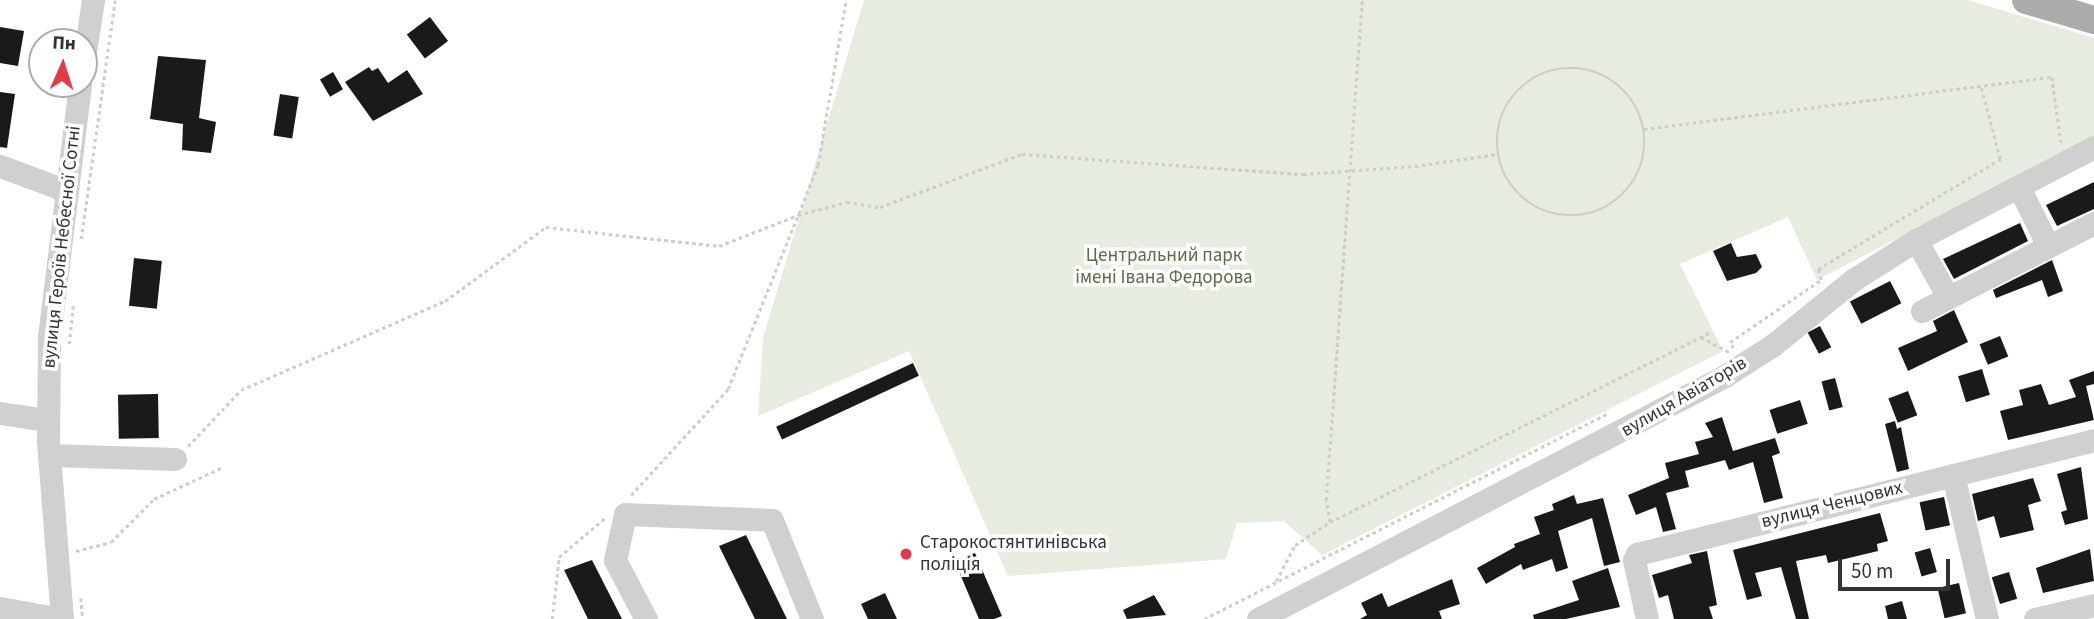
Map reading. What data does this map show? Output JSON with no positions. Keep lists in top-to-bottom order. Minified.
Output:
{"streets":{"street":["вулиця Героїв Небесної Сотні","вулиця Авіаторів","вулиця Ченцових"]},"parks":["Центральний парк імені Івана Федорова"],"places":["Старокостянтинівська поліція"],"scale_bar":"50 m","north":"top"}
